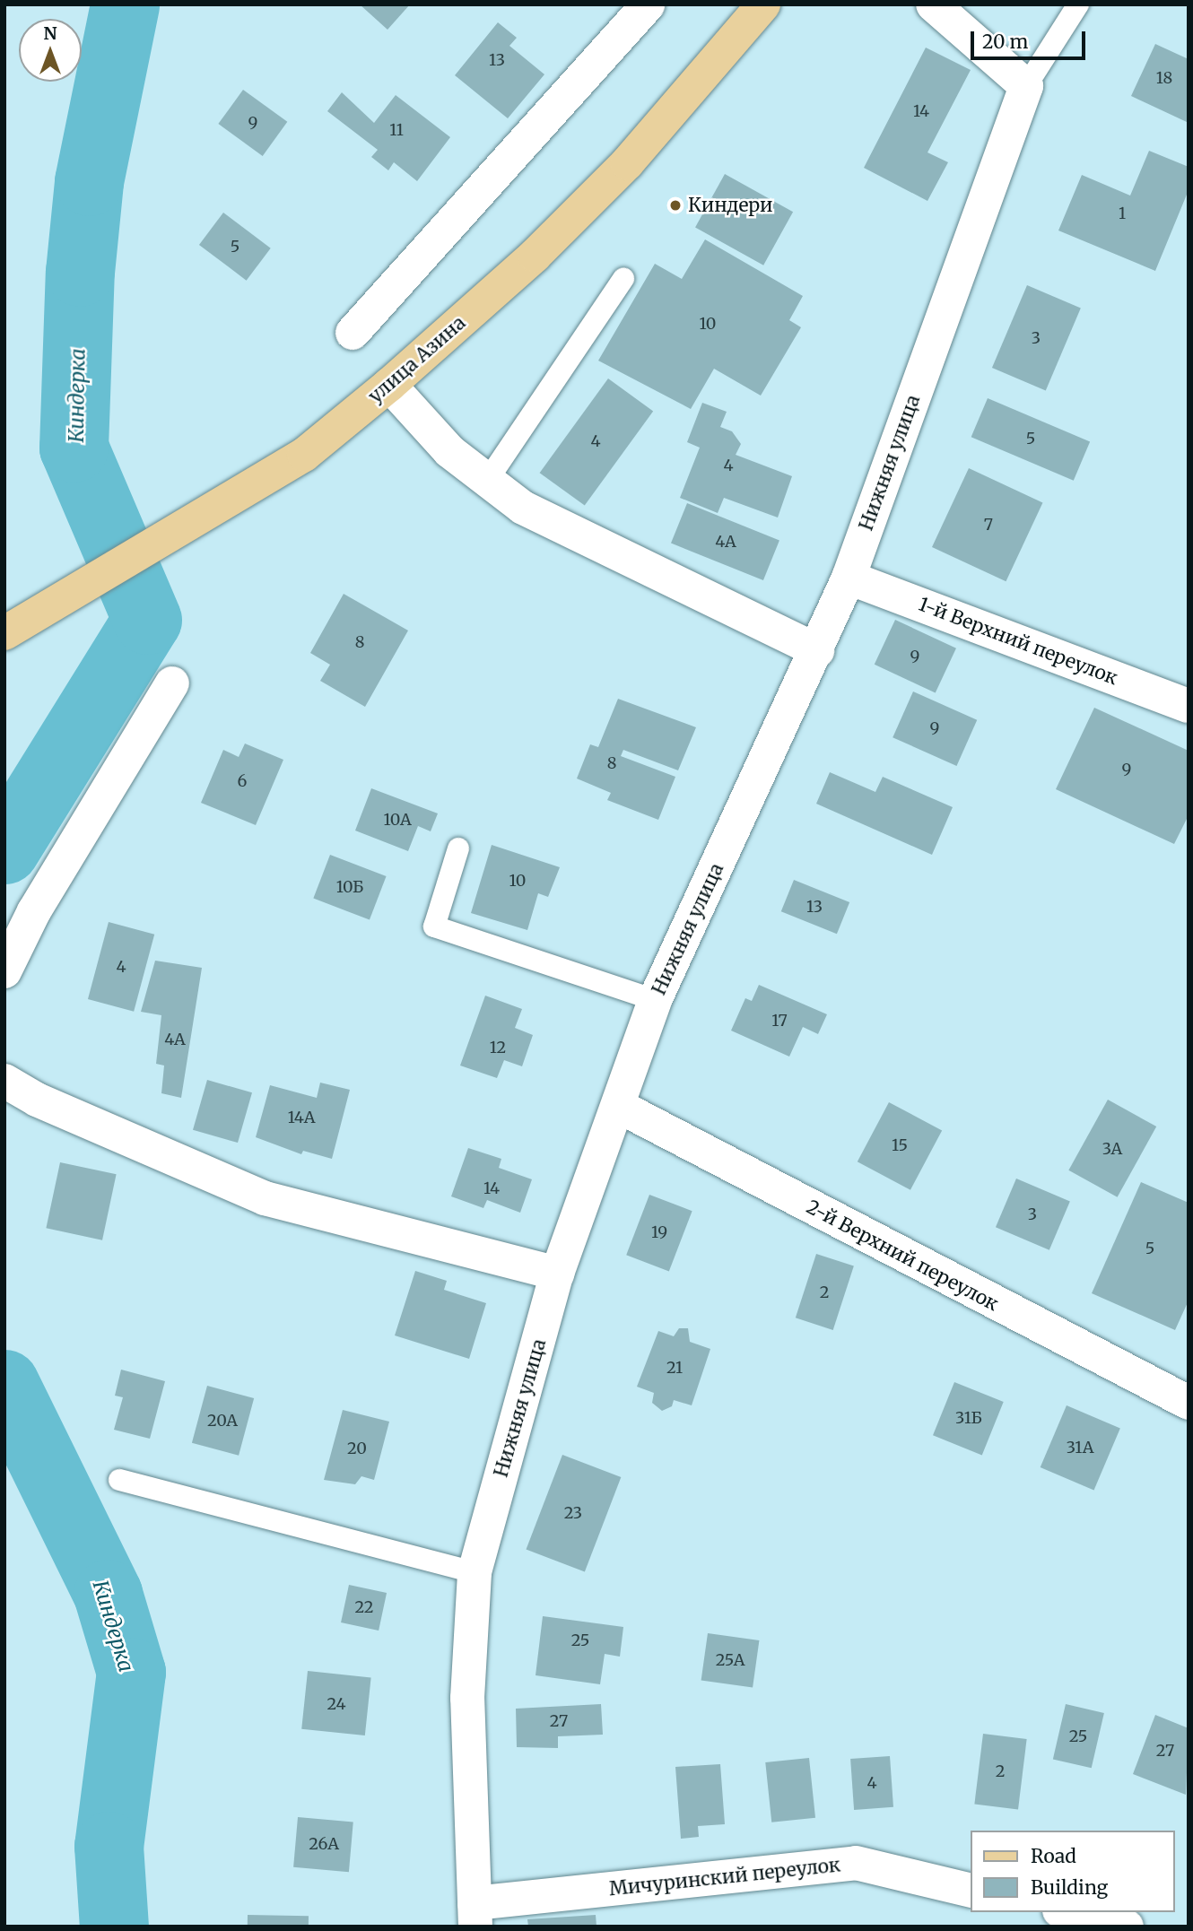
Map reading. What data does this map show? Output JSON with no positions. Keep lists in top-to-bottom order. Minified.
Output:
{"streets":{"main road":["улица Азина"],"street":["Нижняя улица","1-й Верхний переулок","2-й Верхний переулок","Мичуринский переулок"]},"crossings":[["Нижняя улица","1-й Верхний переулок"],["Нижняя улица","2-й Верхний переулок"],["Нижняя улица","Мичуринский переулок"]],"water":["Киндерка"],"places":["Киндери"],"house_numbers":["13","18","14","9","11","1","5","10","3","5","4","4","7","4А","8","9","9","8","9","6","10А","10","10Б","13","4","17","4А","12","14А","15","3А","14","3","19","5","2","21","31Б","20А","31А","20","23","22","25","25А","24","27","25","27","2","4","26А"],"legend":["Road","Building"],"scale_bar":"20 m","north":"top"}
